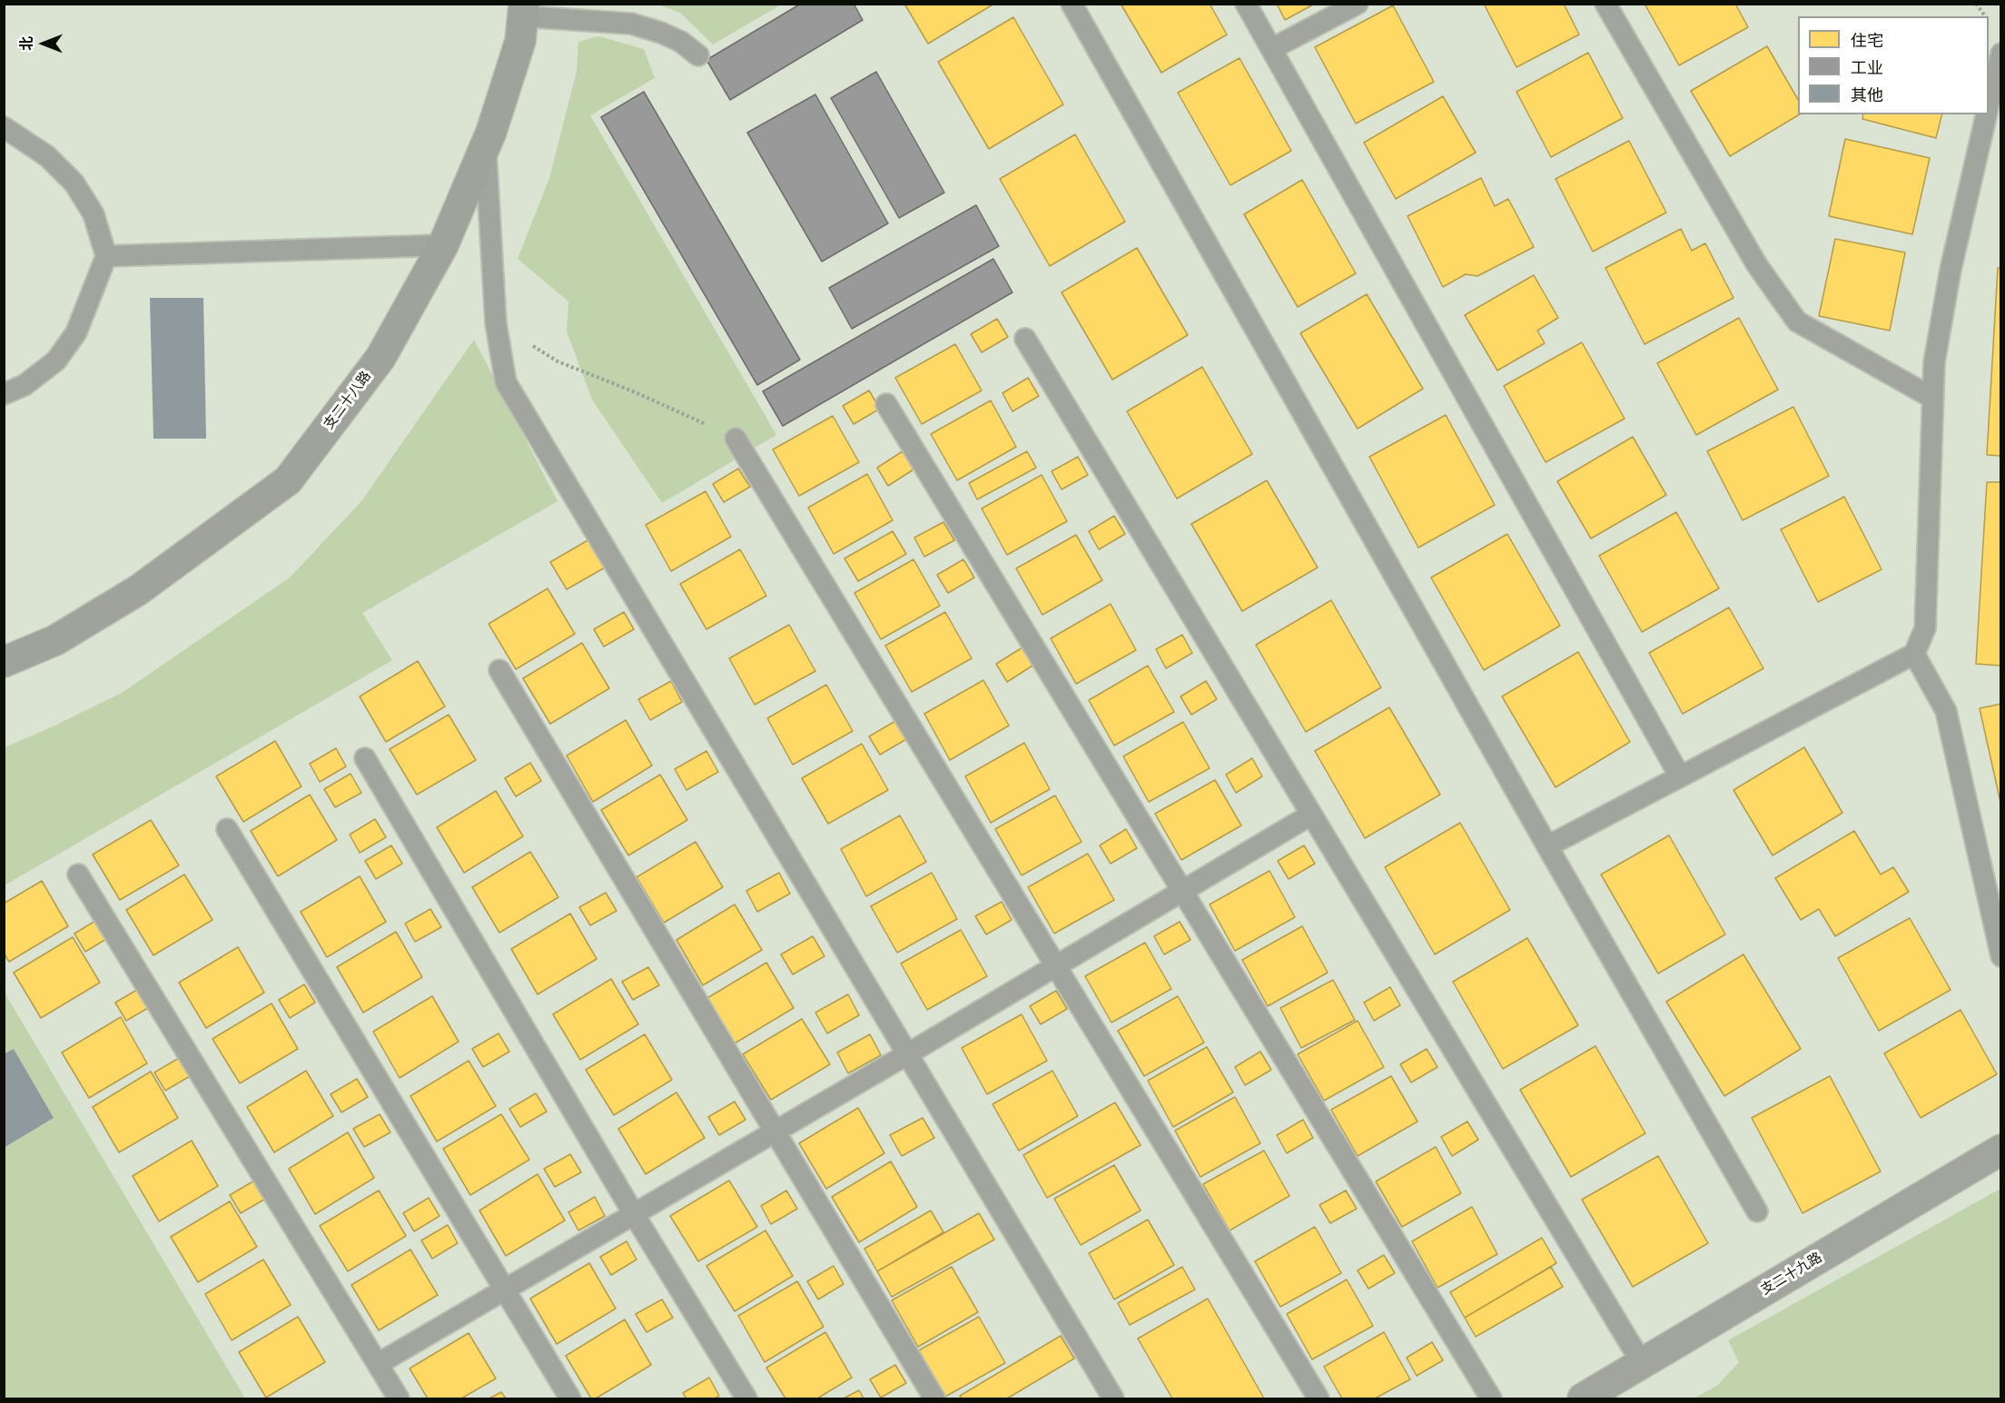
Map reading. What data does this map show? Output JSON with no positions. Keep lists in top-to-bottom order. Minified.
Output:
{"streets":{"street":["支二十八路","支二十九路"]},"legend":["住宅","工业","其他"],"north":"left"}
